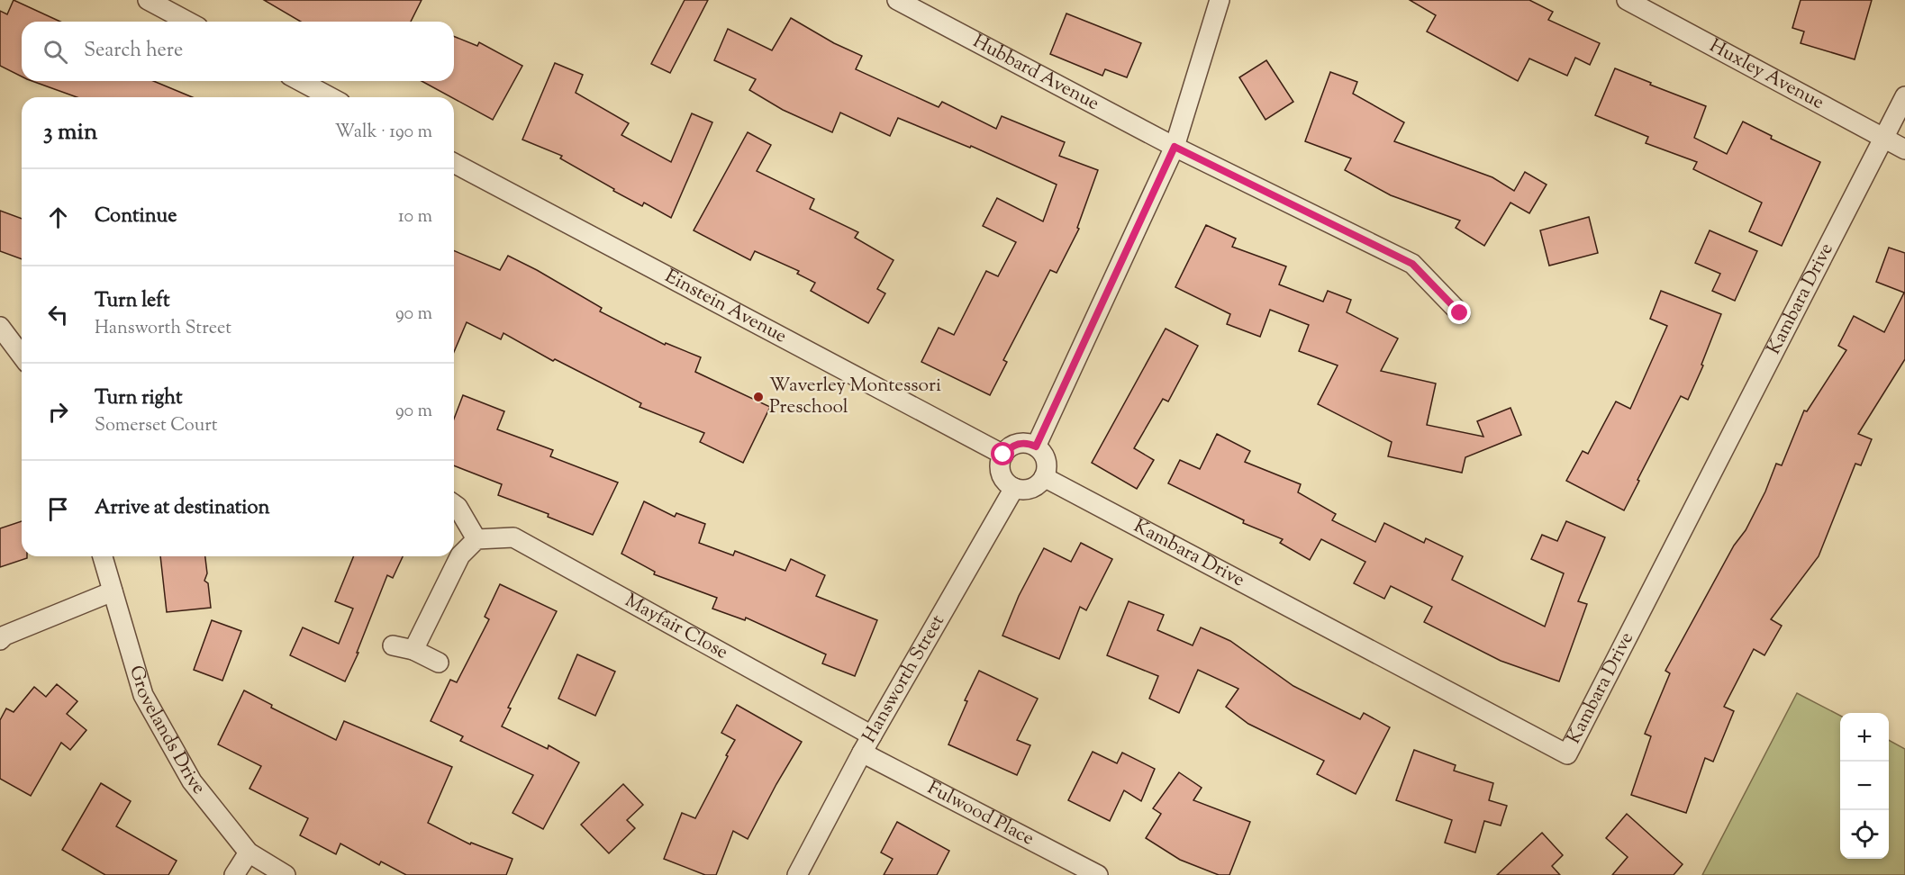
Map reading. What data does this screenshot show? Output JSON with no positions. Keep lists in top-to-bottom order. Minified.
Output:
{"streets":{"street":["Hubbard Avenue","Huxley Avenue","Kambara Drive","Einstein Avenue","Mayfair Close","Hansworth Street","Grovelands Drive","Fulwood Place"]},"crossings":[["Huxley Avenue","Kambara Drive"],["Kambara Drive","Einstein Avenue"],["Kambara Drive","Hansworth Street"],["Einstein Avenue","Hansworth Street"],["Mayfair Close","Hansworth Street"],["Hansworth Street","Fulwood Place"]],"places":["Waverley Montessori Preschool"],"page":{"search":"Search here","heading":["3 min","Walk · 190 m"],"list":[["Continue","10 m"],["Turn left","Hansworth Street","90 m"],["Turn right","Somerset Court","90 m"],"Arrive at destination"],"map_buttons":["+","−"]}}
